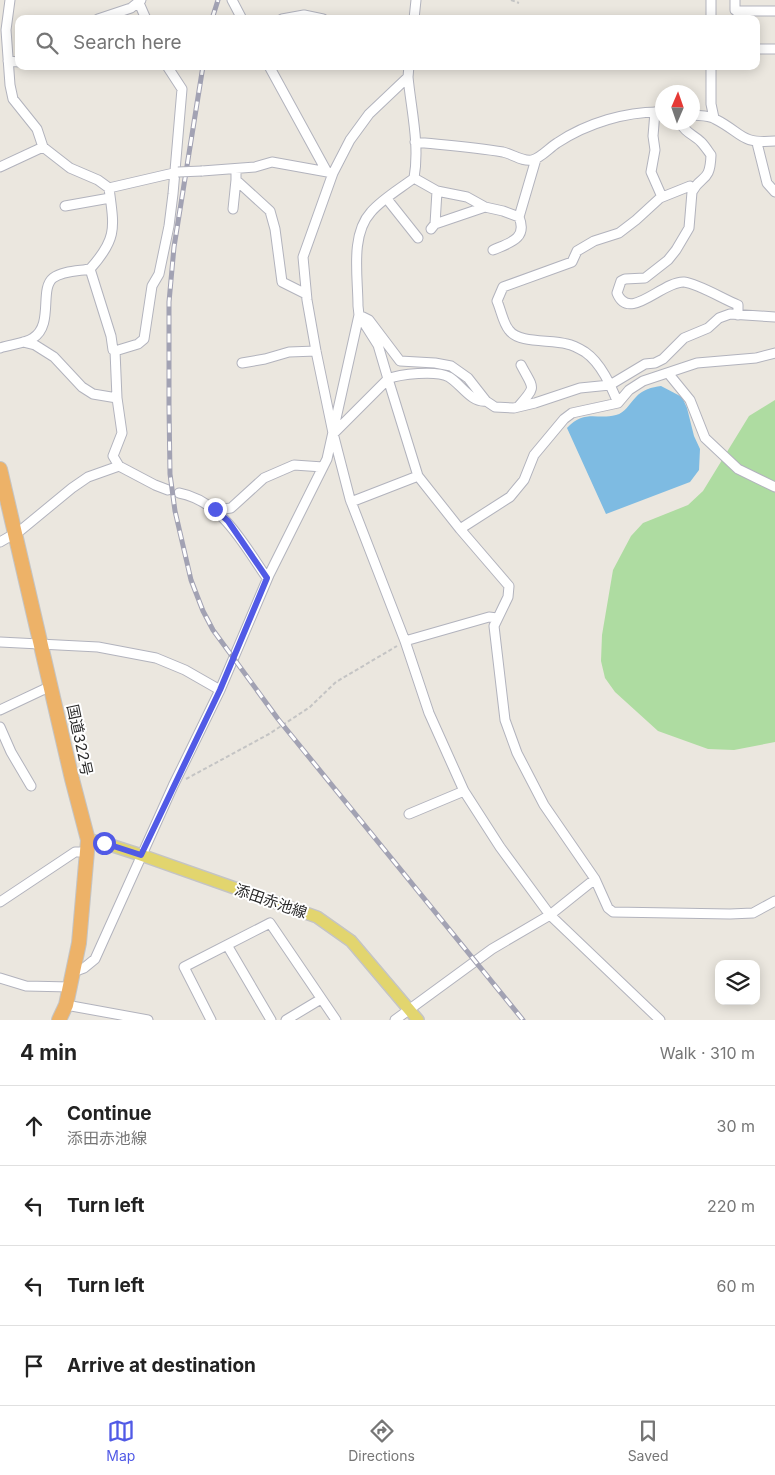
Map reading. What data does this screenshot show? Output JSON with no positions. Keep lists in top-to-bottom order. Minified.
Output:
{"streets":{"highway":["国道322号"],"main road":["添田赤池線"]},"crossings":[["国道322号","添田赤池線"]],"north":"top","page":{"search":"Search here","heading":["4 min","Walk · 310 m"],"list":[["Continue","添田赤池線","30 m"],["Turn left","220 m"],["Turn left","60 m"],"Arrive at destination"],"nav":["Map","Directions","Saved"]}}
